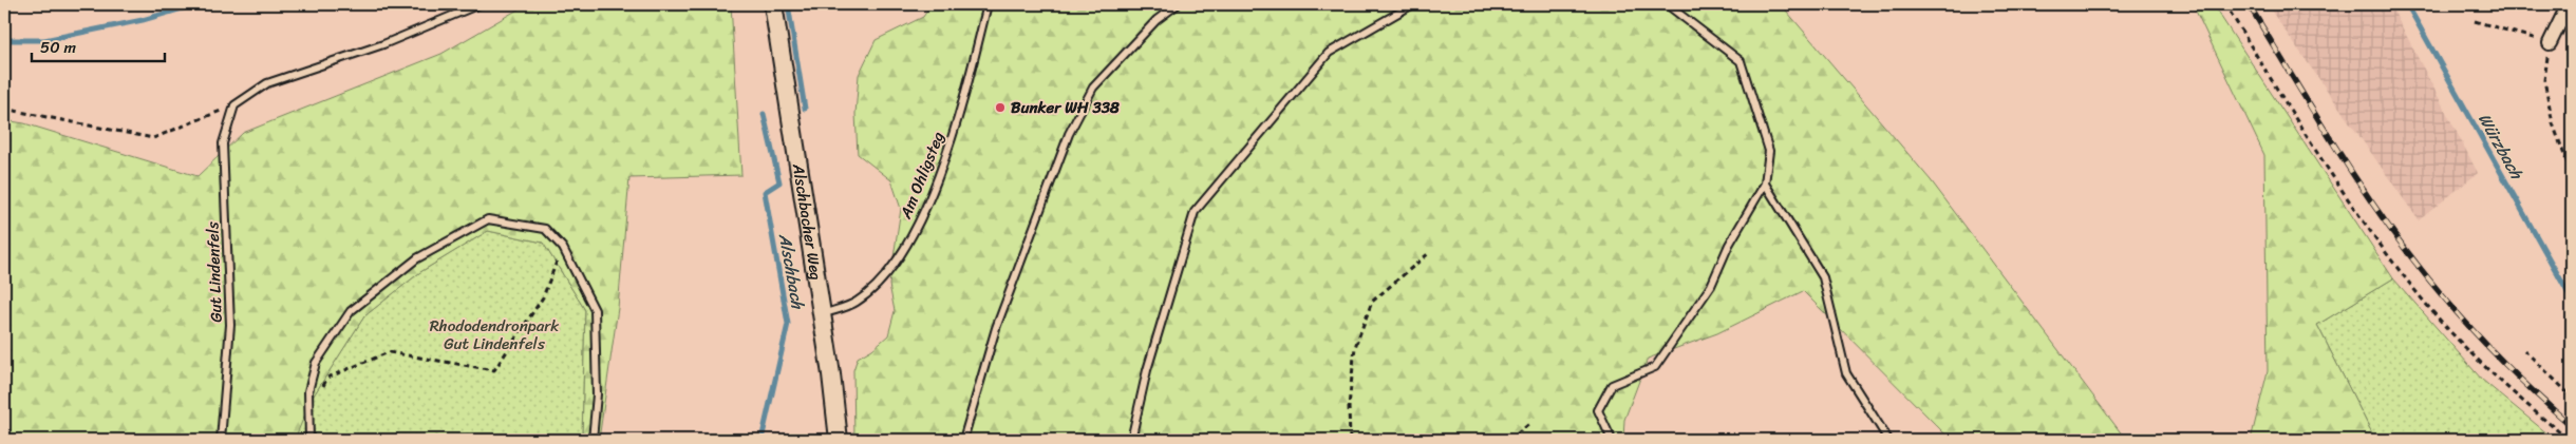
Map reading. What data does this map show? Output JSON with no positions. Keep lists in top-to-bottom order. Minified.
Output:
{"streets":{"street":["Alschbacher Weg"],"lane":["Am Ohligsteg","Gut Lindenfels"]},"crossings":[["Am Ohligsteg","Alschbacher Weg"]],"water":["Würzbach","Alschbach"],"parks":["Rhododendronpark Gut Lindenfels"],"places":["Bunker WH 338"],"scale_bar":"50 m"}
